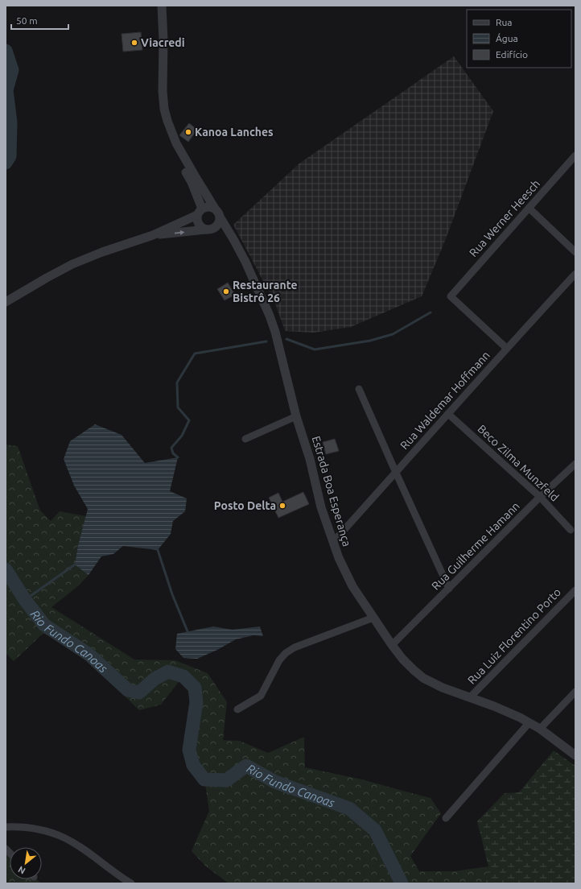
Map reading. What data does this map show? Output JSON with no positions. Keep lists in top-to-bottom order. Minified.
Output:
{"streets":{"street":["Rua Werner Heesch","Rua Waldemar Hoffmann","Beco Zilma Munzfeld","Estrada Boa Esperança","Rua Guilherme Hamann","Rua Luiz Florentino Porto"]},"crossings":[["Rua Werner Heesch","Rua Waldemar Hoffmann"],["Rua Waldemar Hoffmann","Beco Zilma Munzfeld"],["Rua Waldemar Hoffmann","Estrada Boa Esperança"],["Beco Zilma Munzfeld","Rua Guilherme Hamann"],["Estrada Boa Esperança","Rua Guilherme Hamann"],["Estrada Boa Esperança","Rua Luiz Florentino Porto"]],"water":["Rio Fundo Canoas"],"places":["Viacredi","Kanoa Lanches","Restaurante Bistrô 26","Posto Delta"],"legend":["Rua","Água","Edifício"],"scale_bar":"50 m","north":"bottom left"}
